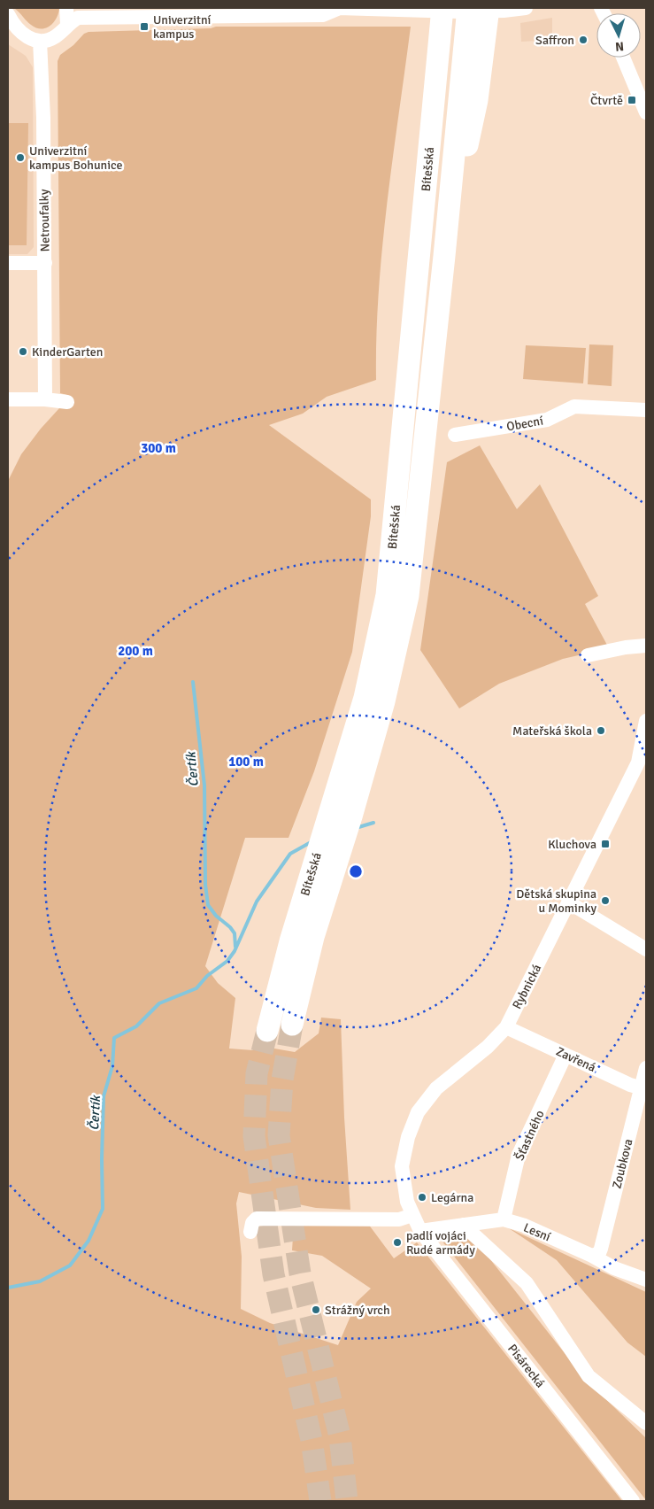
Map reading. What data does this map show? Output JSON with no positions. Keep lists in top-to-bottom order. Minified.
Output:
{"streets":{"highway":["Bítešská"],"street":["Netroufalky","Obecní","Rybnická","Zavřená","Šťastného","Zoubkova","Lesní","Pisárecká"]},"crossings":[["Rybnická","Zavřená"],["Rybnická","Lesní"],["Rybnická","Pisárecká"],["Zavřená","Šťastného"],["Zavřená","Zoubkova"],["Šťastného","Lesní"],["Zoubkova","Lesní"],["Lesní","Pisárecká"]],"water":["Čertík"],"places":{"transit":["Univerzitní kampus","Čtvrtě","Kluchova"],"other":["Saffron","Univerzitní kampus Bohunice","KinderGarten","Mateřská škola","Dětská skupina u Mominky","Legárna","padlí vojáci Rudé armády","Strážný vrch"]},"north":"bottom","rings":["300 m","200 m","100 m"]}
